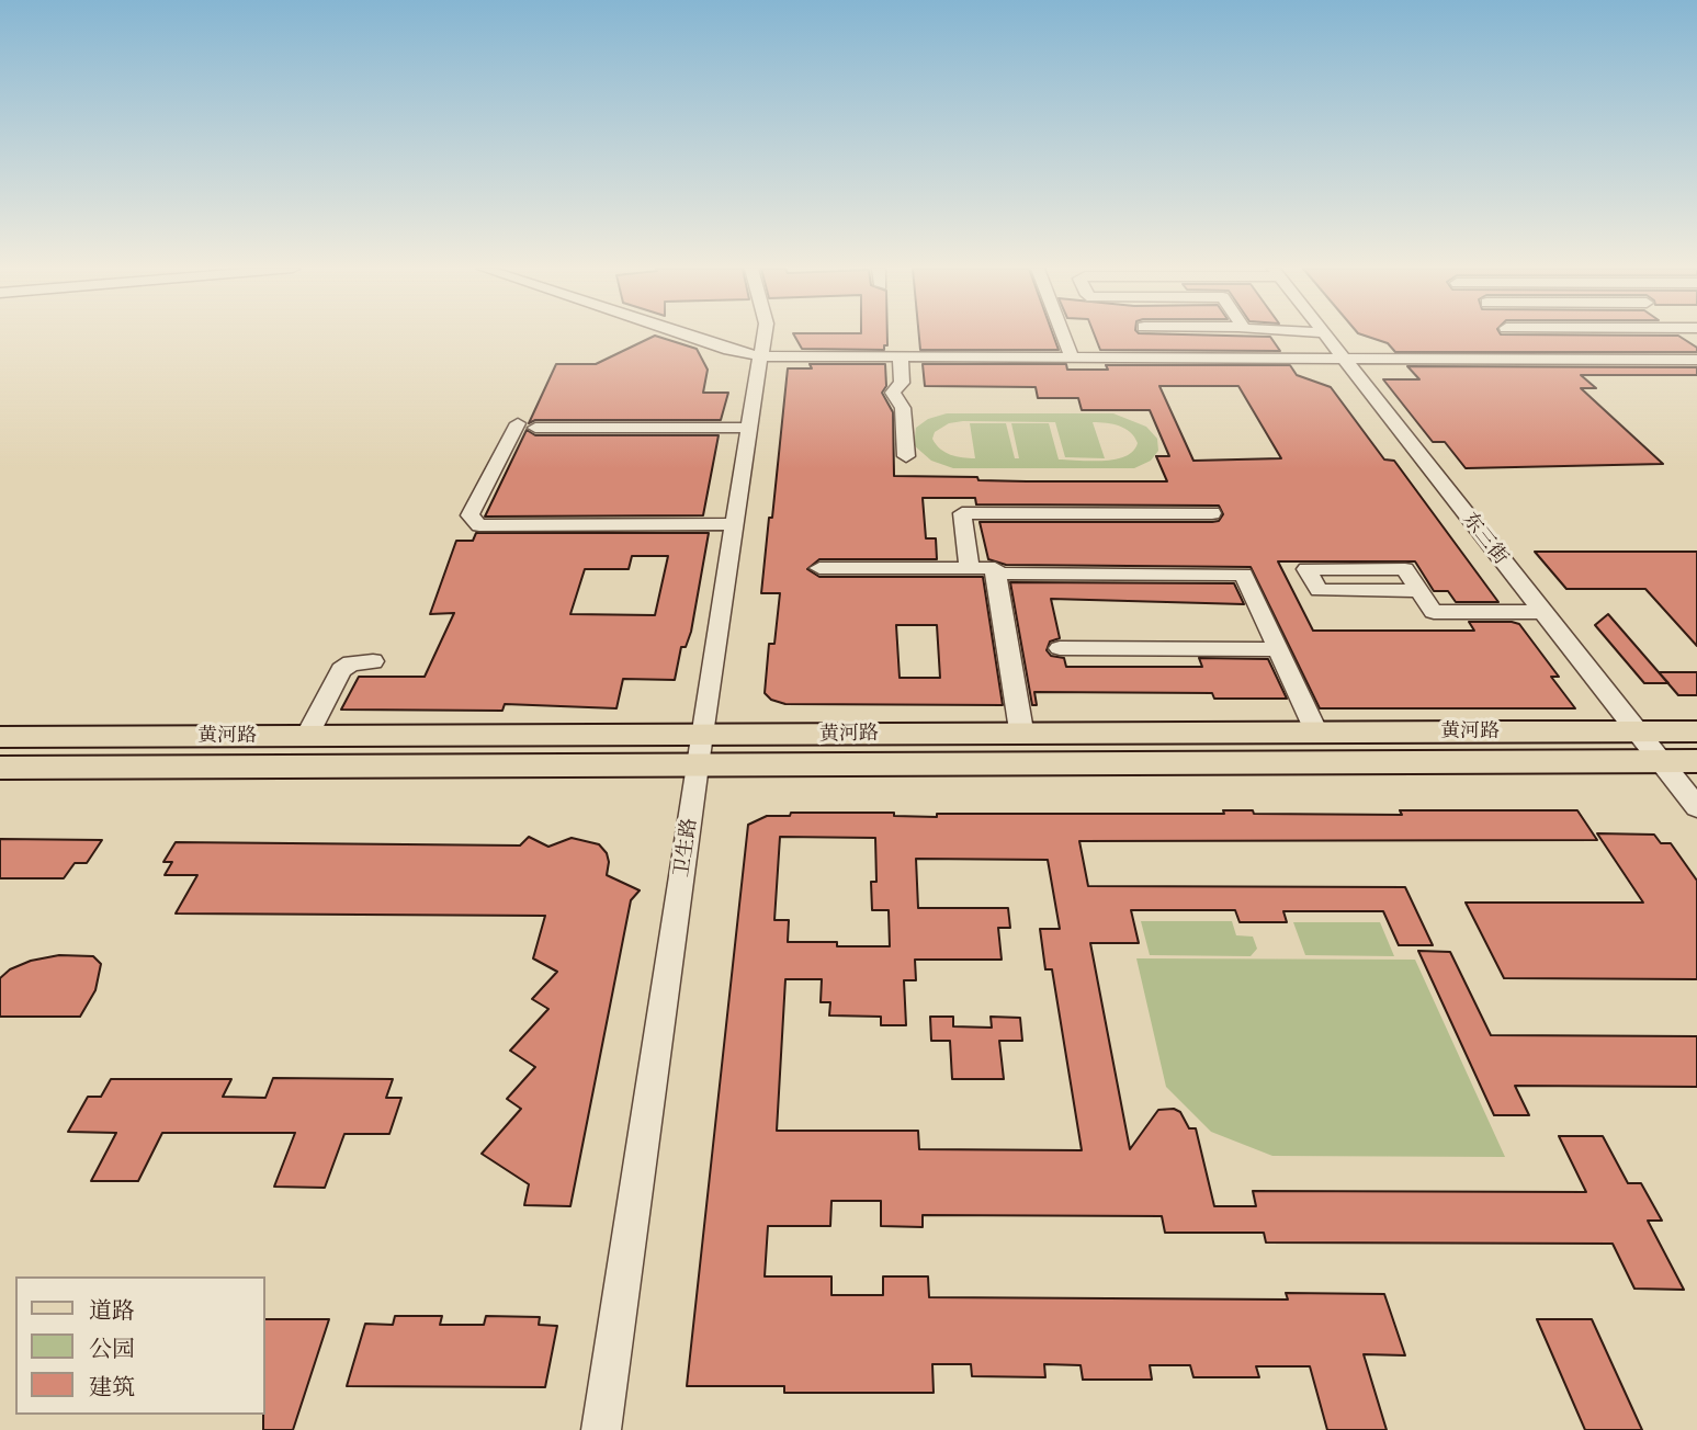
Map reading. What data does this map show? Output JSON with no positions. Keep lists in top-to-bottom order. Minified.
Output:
{"streets":{"main road":["黄河路"],"street":["东三街","卫生路"]},"crossings":[["东三街","黄河路"],["黄河路","卫生路"]],"legend":["道路","公园","建筑"]}
